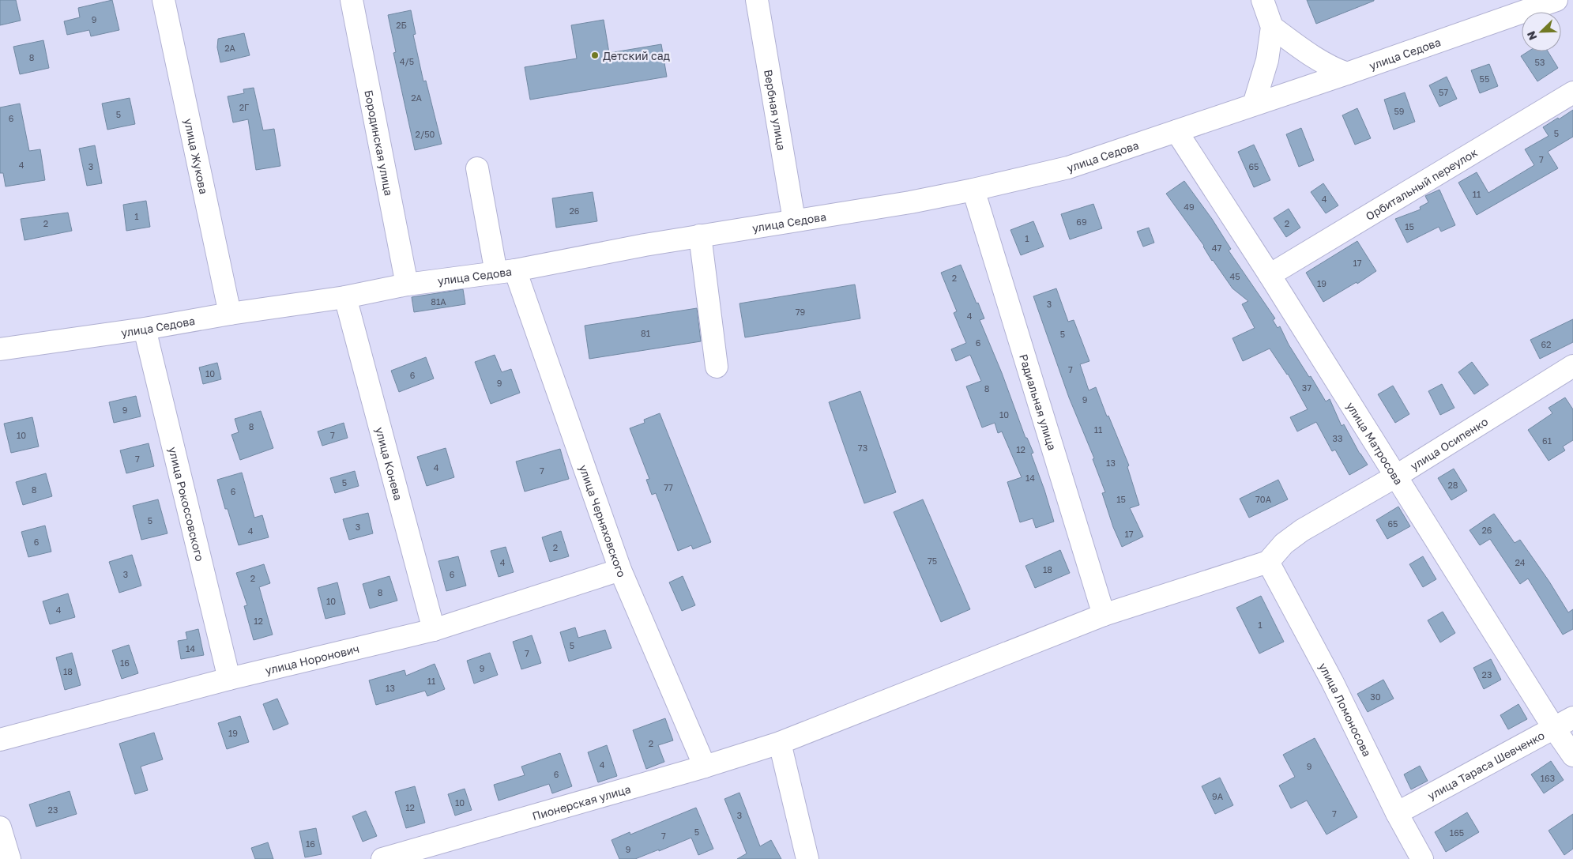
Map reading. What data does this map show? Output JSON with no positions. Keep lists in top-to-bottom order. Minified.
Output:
{"streets":{"street":["улица Седова","Вербная улица","Бородинская улица","улица Жукова","Орбитальный переулок","Радиальная улица","улица Матросова","улица Осипенко","улица Конева","улица Рокоссовского","улица Черняховского","улица Норонович","улица Ломоносова","улица Тараса Шевченко","Пионерская улица"]},"crossings":[["улица Седова","Вербная улица"],["улица Седова","Бородинская улица"],["улица Седова","улица Жукова"],["улица Седова","Радиальная улица"],["улица Седова","улица Матросова"],["улица Седова","улица Конева"],["улица Седова","улица Рокоссовского"],["улица Седова","улица Черняховского"],["Орбитальный переулок","улица Матросова"],["Радиальная улица","Пионерская улица"],["улица Матросова","улица Осипенко"],["улица Матросова","улица Тараса Шевченко"],["улица Осипенко","улица Ломоносова"],["улица Осипенко","Пионерская улица"],["улица Конева","улица Норонович"],["улица Рокоссовского","улица Норонович"],["улица Черняховского","улица Норонович"],["улица Черняховского","Пионерская улица"],["улица Ломоносова","улица Тараса Шевченко"],["улица Ломоносова","Пионерская улица"]],"places":["Детский сад"],"house_numbers":["9","2Б","2А","8","4/5","53","55","57","2А","2Г","59","5","6","5","2/50","7","4","3","65","11","4","49","26","1","69","2","2","15","1","47","17","45","2","19","81А","3","79","4","81","5","6","62","7","10","6","9","37","8","9","9","10","8","11","10","7","33","61","73","12","7","13","4","7","14","5","28","77","8","6","15","70А","5","65","3","26","4","17","6","2","75","4","24","18","3","6","2","8","10","4","12","1","5","14","7","16","9","18","23","11","13","30","19","2","4","9","6","163","9А","10","12","23","7","3","5","165","7","16","9"],"north":"bottom left"}
